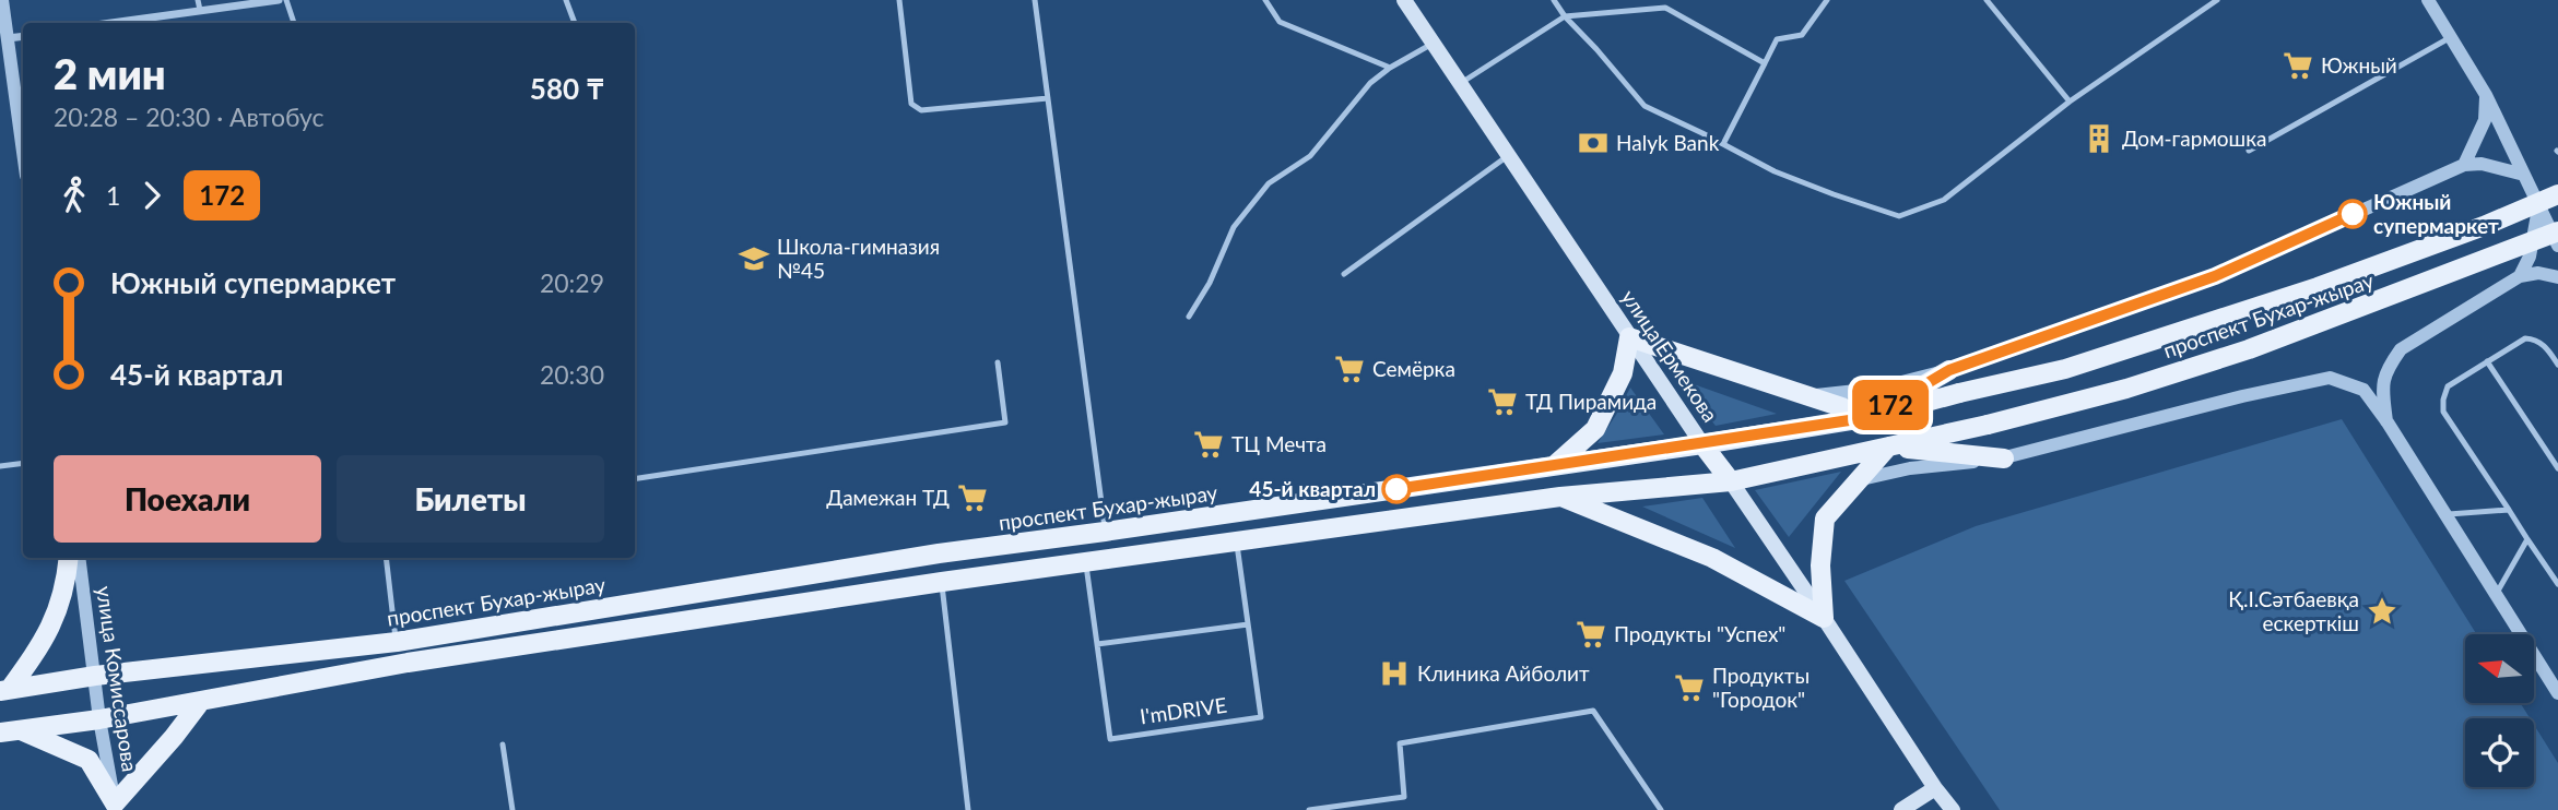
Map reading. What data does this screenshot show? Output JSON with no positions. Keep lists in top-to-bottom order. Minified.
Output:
{"streets":{"main road":["проспект Бухар-жырау","улица Ермекова"],"street":["улица Комиссарова"],"lane":["I'mDRIVE"]},"crossings":[["проспект Бухар-жырау","улица Ермекова"],["проспект Бухар-жырау","улица Комиссарова"]],"places":{"supermarket":["Южный","Семёрка","ТД Пирамида","ТЦ Мечта","Дамежан ТД","Продукты \"Успех\"","Продукты \"Городок\""],"building":["Дом-гармошка"],"bank":["Halyk Bank"],"other":["Южный супермаркет","45-й квартал"],"school or university":["Школа-гимназия №45"],"place":["Қ.І.Сәтбаевқа ескерткіш"],"hospital":["Клиника Айболит"]},"lines":["bus line 172"],"north":"left","page":{"on_map":"172","heading":["2 мин","20:28 – 20:30 · Автобус","580 ₸"],"legs":["1","172"],"list":[{"name":"Южный супермаркет","value":"20:29"},{"name":"45-й квартал","value":"20:30"}],"buttons":["Поехали","Билеты"]}}
